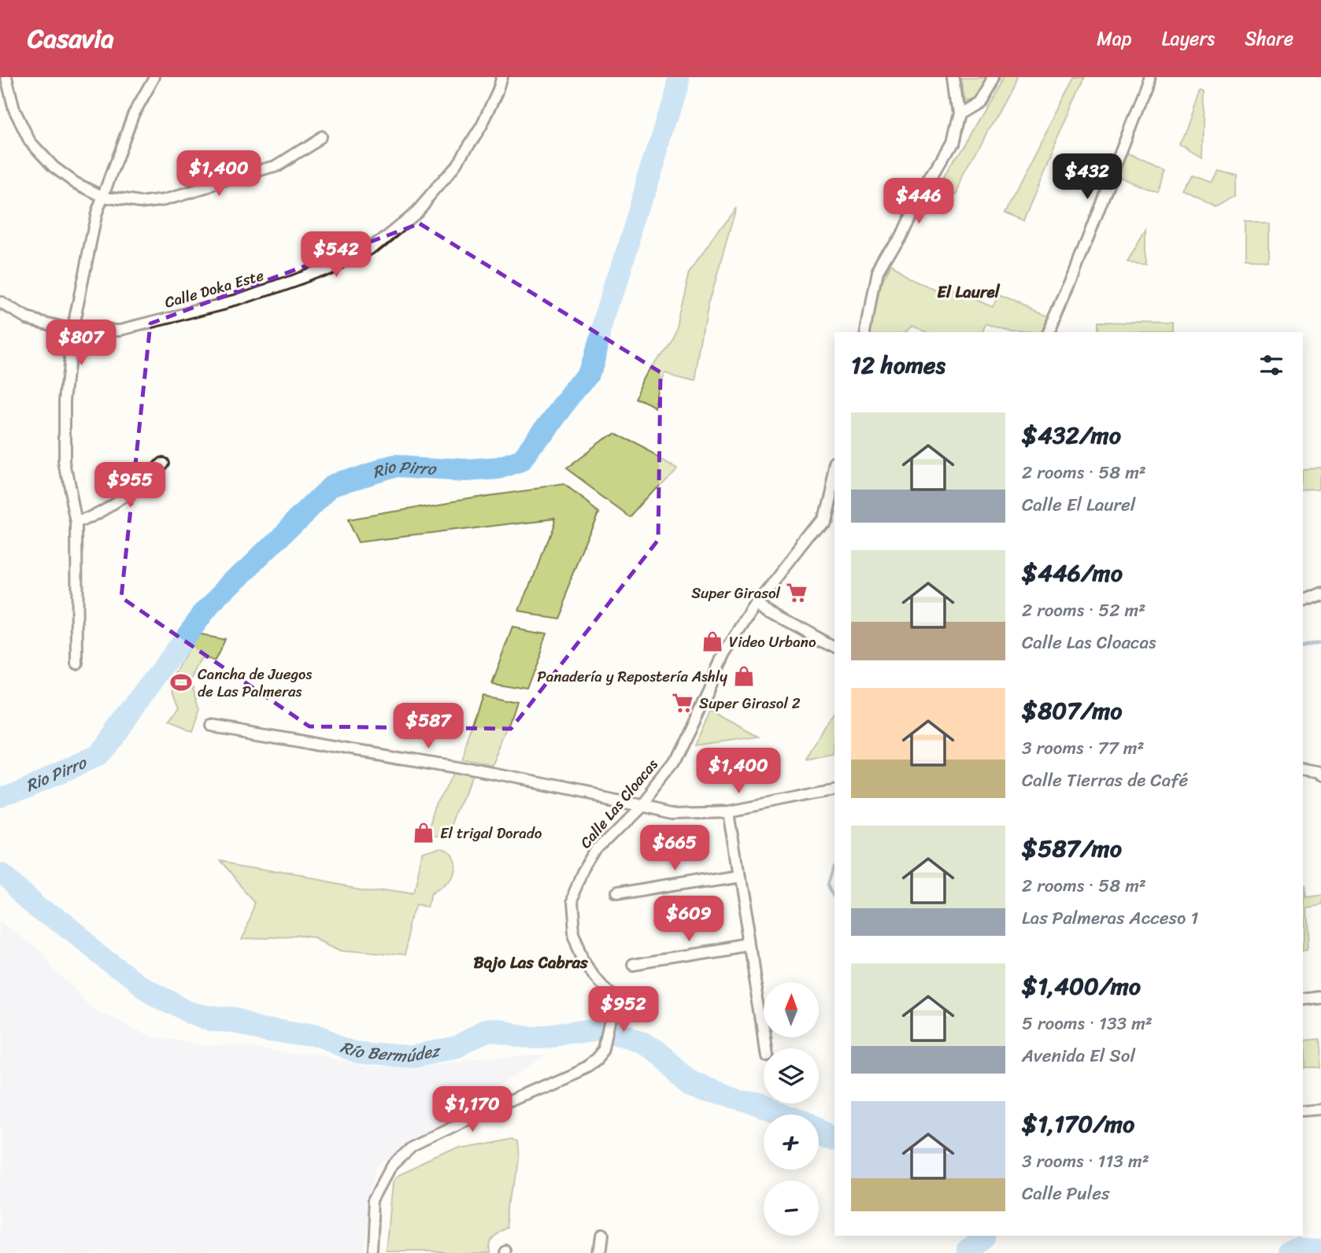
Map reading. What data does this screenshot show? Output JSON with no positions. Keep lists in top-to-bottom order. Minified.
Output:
{"streets":{"street":["Calle Doka Este","Calle Las Cloacas"]},"districts":["El Laurel","Bajo Las Cabras"],"water":["Rio Pirro","Río Bermúdez"],"places":{"supermarket":["Super Girasol","Super Girasol 2"],"shop":["Video Urbano","Panadería y Repostería Ashly","El trigal Dorado"],"sports":["Cancha de Juegos de Las Palmeras"]},"north":"top","page":{"header":"Casavia","nav":["Map","Layers","Share"],"price":["$1,400","$432","$446","$542","$807","$955","$587","$1,400","$665","$609","$952","$1,170"],"heading":"12 homes","list":[{"name":"$432/mo","note":"2 rooms · 58 m² · Calle El Laurel"},{"name":"$446/mo","note":"2 rooms · 52 m² · Calle Las Cloacas"},{"name":"$807/mo","note":"3 rooms · 77 m² · Calle Tierras de Café"},{"name":"$587/mo","note":"2 rooms · 58 m² · Las Palmeras Acceso 1"},{"name":"$1,400/mo","note":"5 rooms · 133 m² · Avenida El Sol"},{"name":"$1,170/mo","note":"3 rooms · 113 m² · Calle Pules"}],"map_buttons":["+","−"]}}
